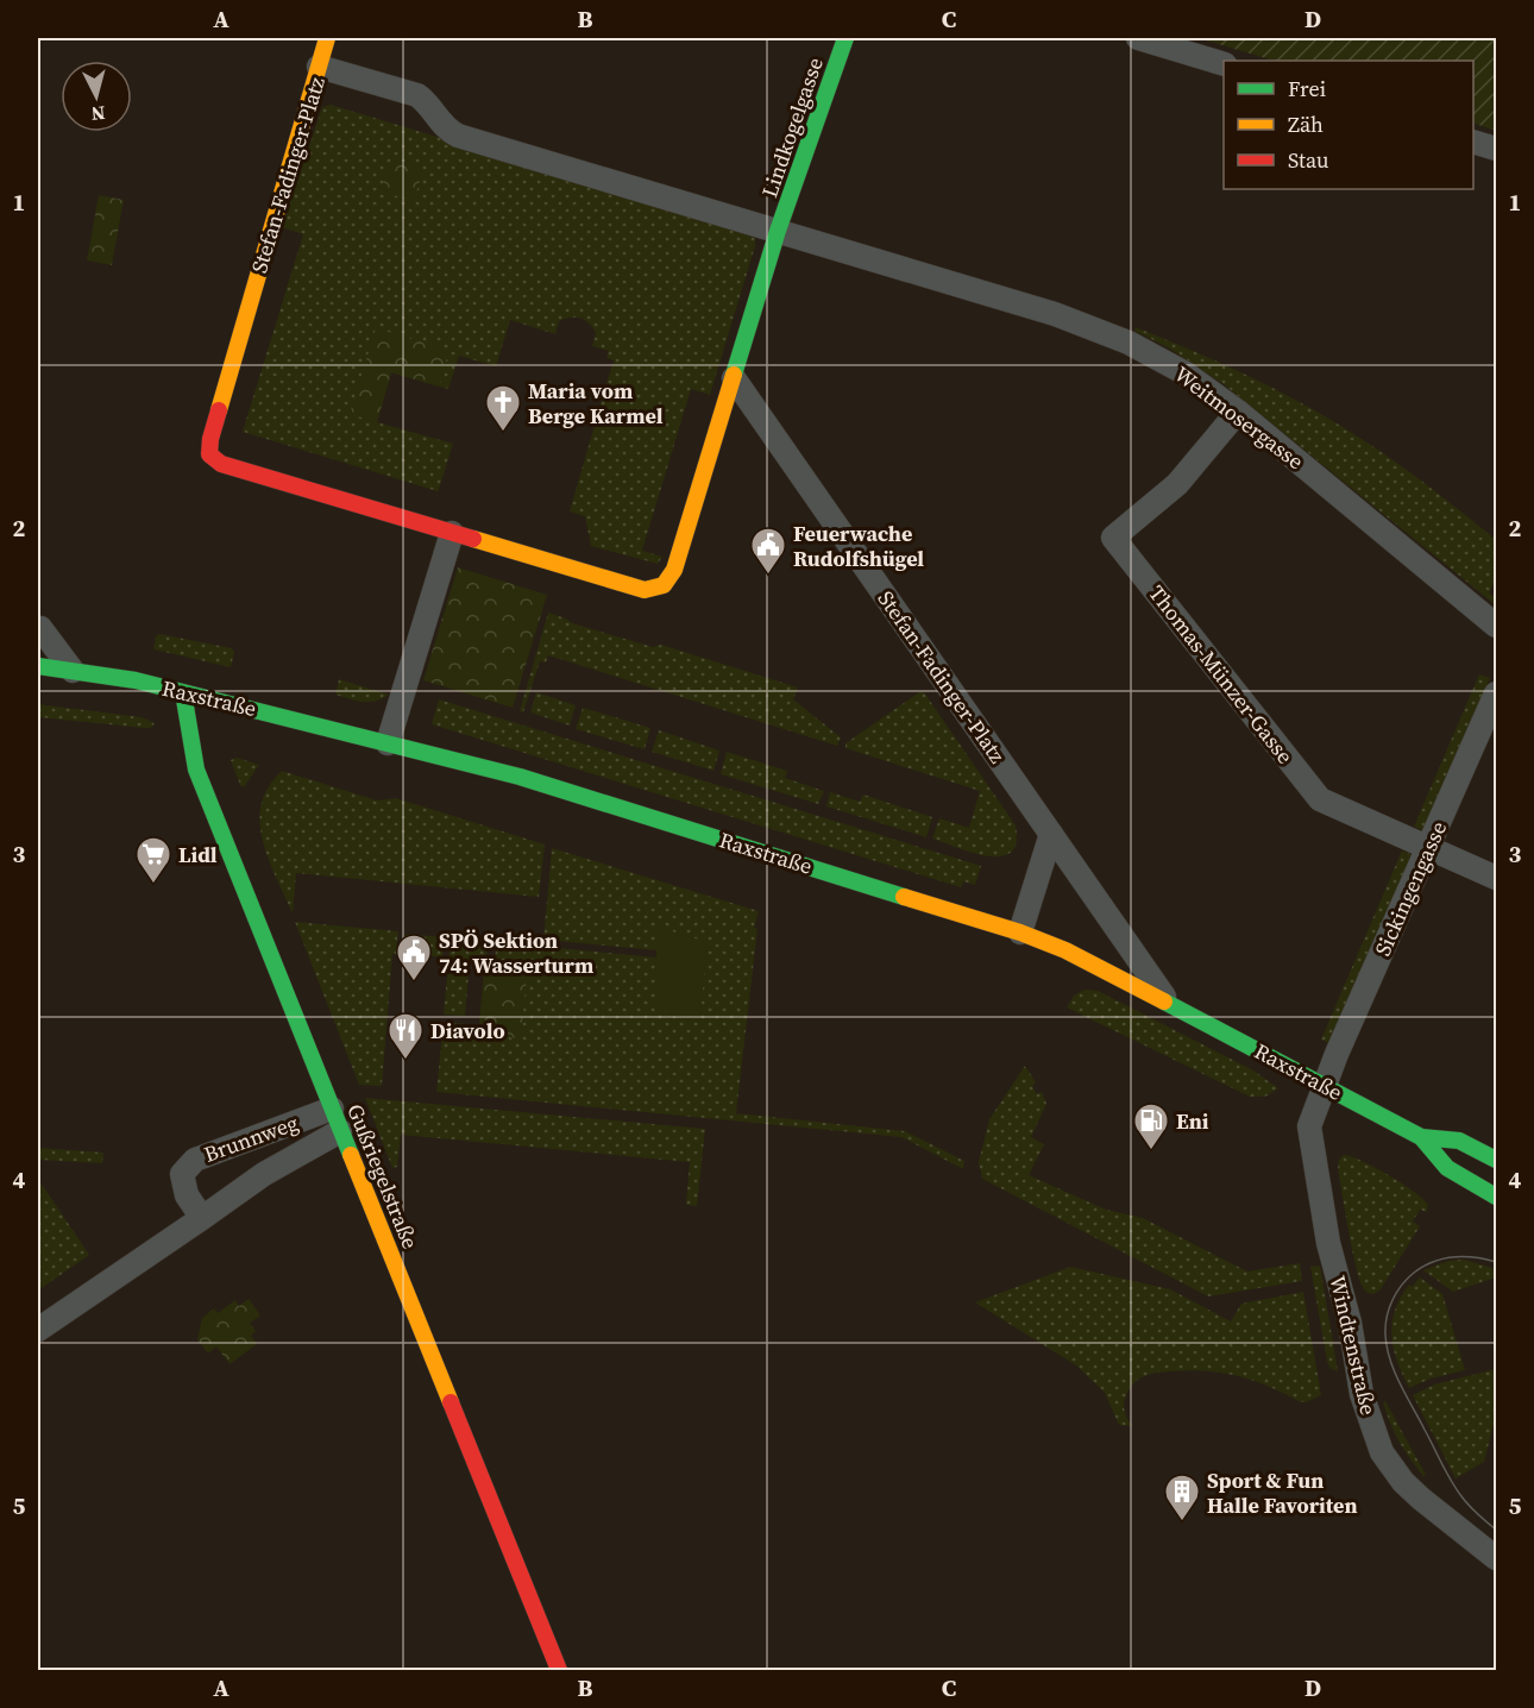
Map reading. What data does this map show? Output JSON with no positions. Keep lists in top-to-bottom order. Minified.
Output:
{"streets":{"street":["Lindkogelgasse","Stefan-Fadinger-Platz","Weitmosergasse","Thomas-Münzer-Gasse","Raxstraße","Sickingengasse","Brunnweg","Gußriegelstraße","Windtenstraße"]},"crossings":[["Lindkogelgasse","Stefan-Fadinger-Platz"],["Lindkogelgasse","Weitmosergasse"],["Stefan-Fadinger-Platz","Weitmosergasse"],["Stefan-Fadinger-Platz","Raxstraße"],["Weitmosergasse","Thomas-Münzer-Gasse"],["Thomas-Münzer-Gasse","Sickingengasse"],["Raxstraße","Sickingengasse"],["Raxstraße","Gußriegelstraße"],["Raxstraße","Windtenstraße"],["Sickingengasse","Windtenstraße"],["Brunnweg","Gußriegelstraße"]],"places":{"church":["Maria vom Berge Karmel"],"public building":["Feuerwache Rudolfshügel","SPÖ Sektion 74: Wasserturm"],"supermarket":["Lidl"],"restaurant":["Diavolo"],"fuel station":["Eni"],"building":["Sport & Fun Halle Favoriten"]},"legend":["Frei","Zäh","Stau"],"north":"bottom","grid":{"columns":["A","B","C","D"],"rows":["1","2","3","4","5"]}}
